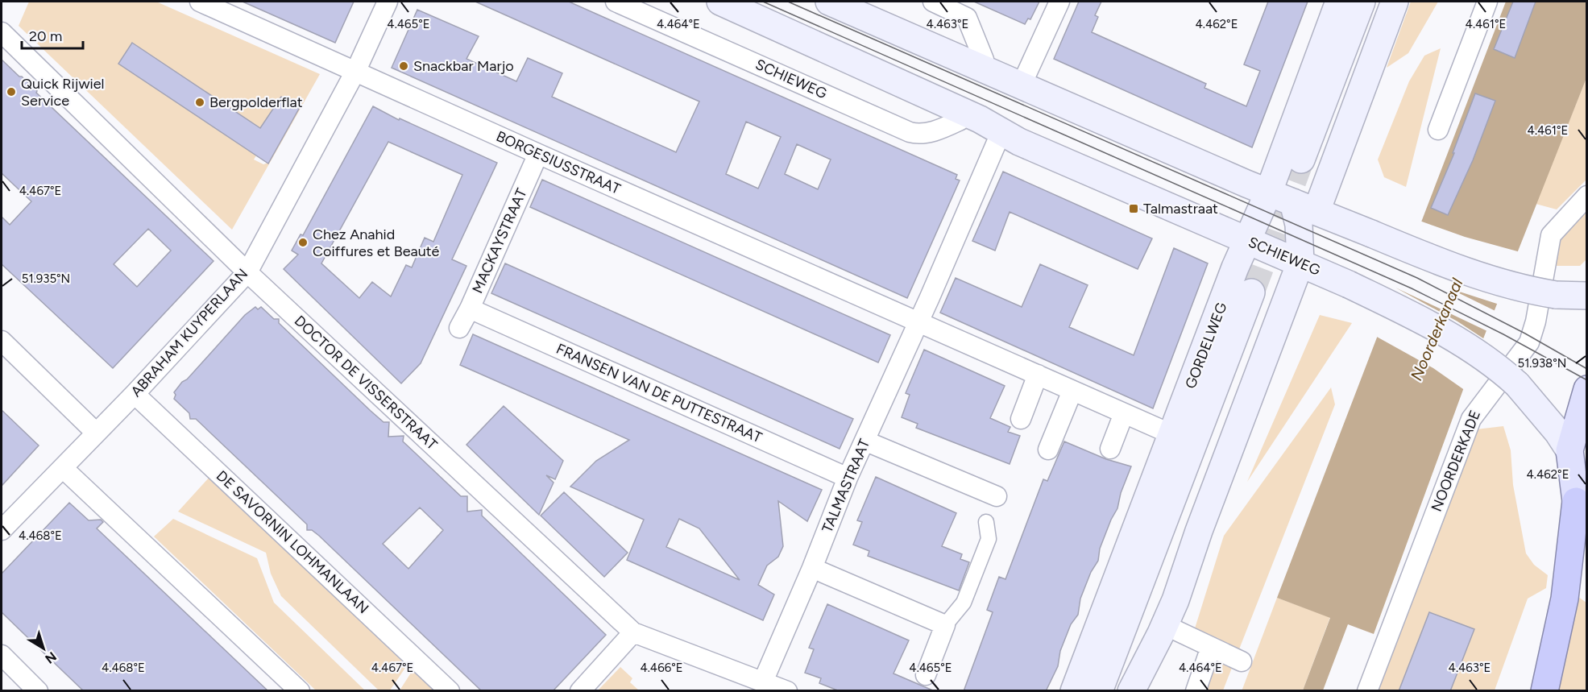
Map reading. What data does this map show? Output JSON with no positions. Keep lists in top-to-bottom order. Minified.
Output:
{"streets":{"main road":["SCHIEWEG","GORDELWEG"],"street":["BORGESIUSSTRAAT","MACKAYSTRAAT","ABRAHAM KUYPERLAAN","DOCTOR DE VISSERSTRAAT","FRANSEN VAN DE PUTTESTRAAT","NOORDERKADE","TALMASTRAAT","DE SAVORNIN LOHMANLAAN"]},"crossings":[["SCHIEWEG","GORDELWEG"],["SCHIEWEG","TALMASTRAAT"],["BORGESIUSSTRAAT","MACKAYSTRAAT"],["BORGESIUSSTRAAT","ABRAHAM KUYPERLAAN"],["BORGESIUSSTRAAT","GORDELWEG"],["BORGESIUSSTRAAT","TALMASTRAAT"],["MACKAYSTRAAT","FRANSEN VAN DE PUTTESTRAAT"],["ABRAHAM KUYPERLAAN","DOCTOR DE VISSERSTRAAT"],["ABRAHAM KUYPERLAAN","DE SAVORNIN LOHMANLAAN"],["DOCTOR DE VISSERSTRAAT","TALMASTRAAT"],["FRANSEN VAN DE PUTTESTRAAT","TALMASTRAAT"]],"water":["Noorderkanaal"],"places":{"other":["Snackbar Marjo","Quick Rijwiel Service","Bergpolderflat","Chez Anahid Coiffures et Beauté"],"transit":["Talmastraat"]},"scale_bar":"20 m","north":"bottom right","coordinates":["4.465°E","4.464°E","4.463°E","4.462°E","4.461°E","4.467°E","51.935°N","51.938°N","4.468°E","4.466°E"]}
